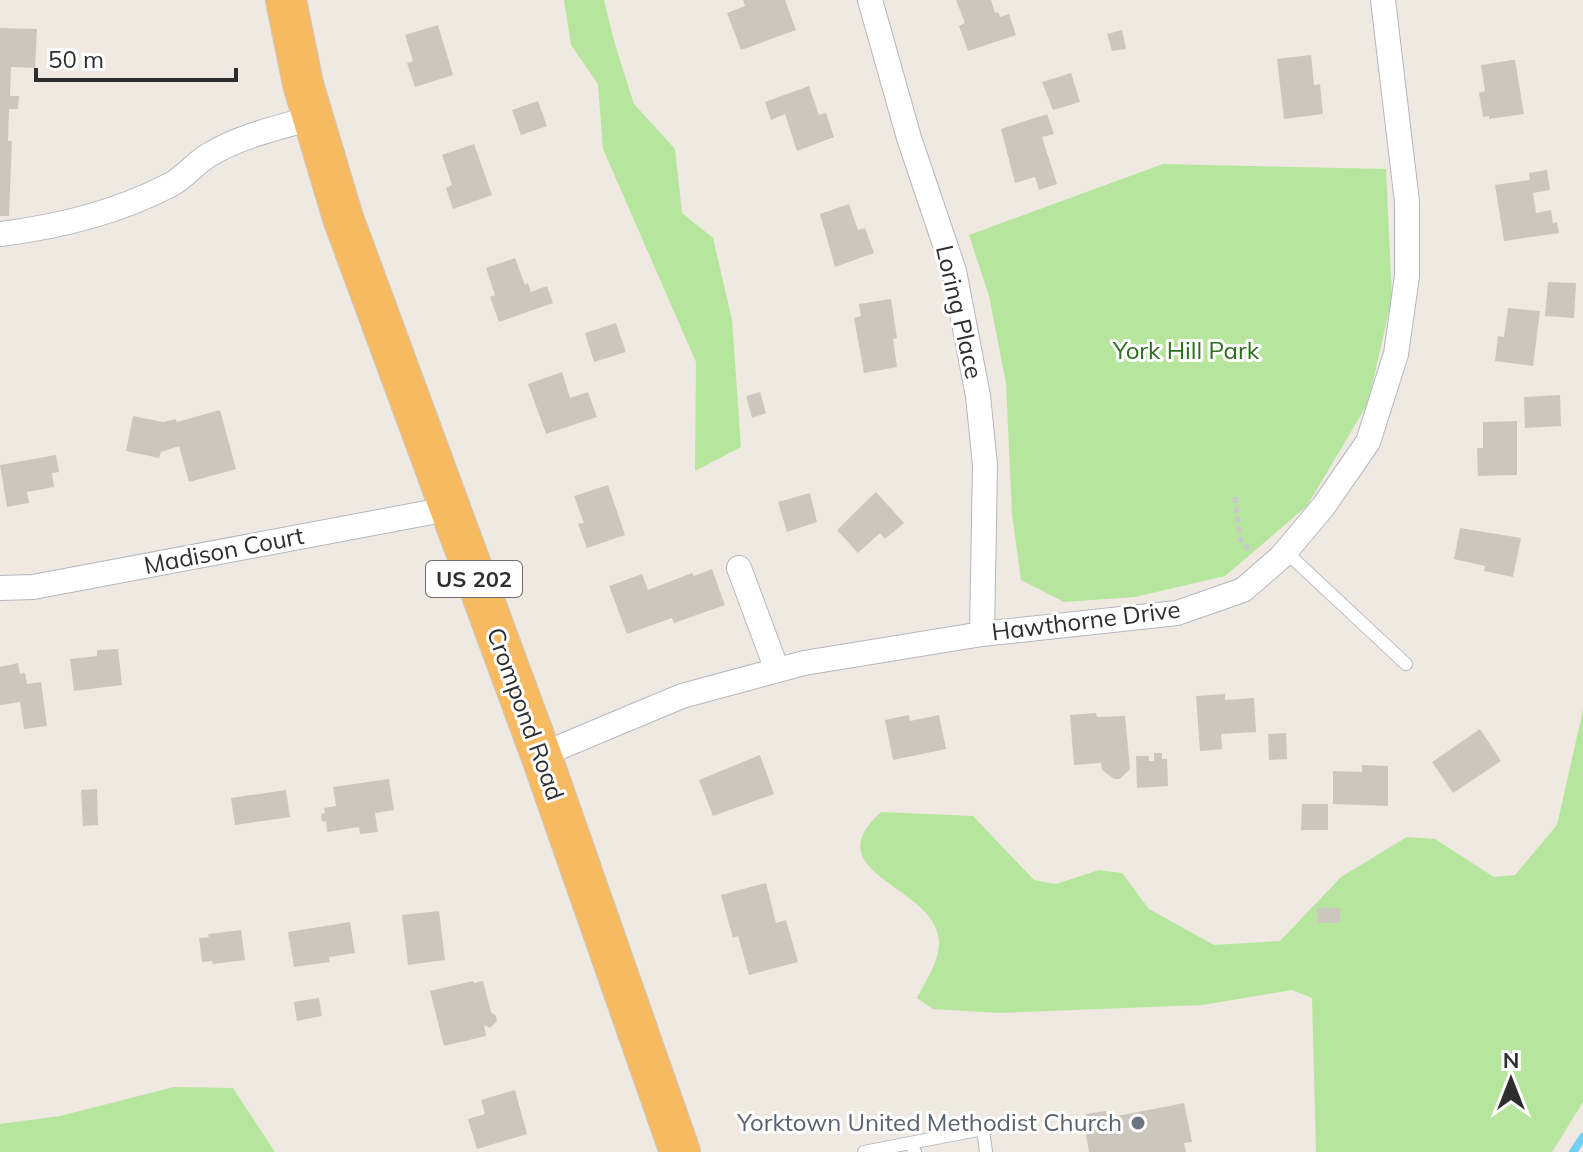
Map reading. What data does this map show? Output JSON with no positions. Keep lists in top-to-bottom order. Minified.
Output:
{"streets":{"highway":["US 202","Crompond Road"],"street":["Loring Place","Madison Court","Hawthorne Drive"]},"crossings":[["Loring Place","Hawthorne Drive"],["Madison Court","Crompond Road"],["Hawthorne Drive","Crompond Road"]],"parks":["York Hill Park"],"places":["Yorktown United Methodist Church"],"scale_bar":"50 m","north":"top"}
